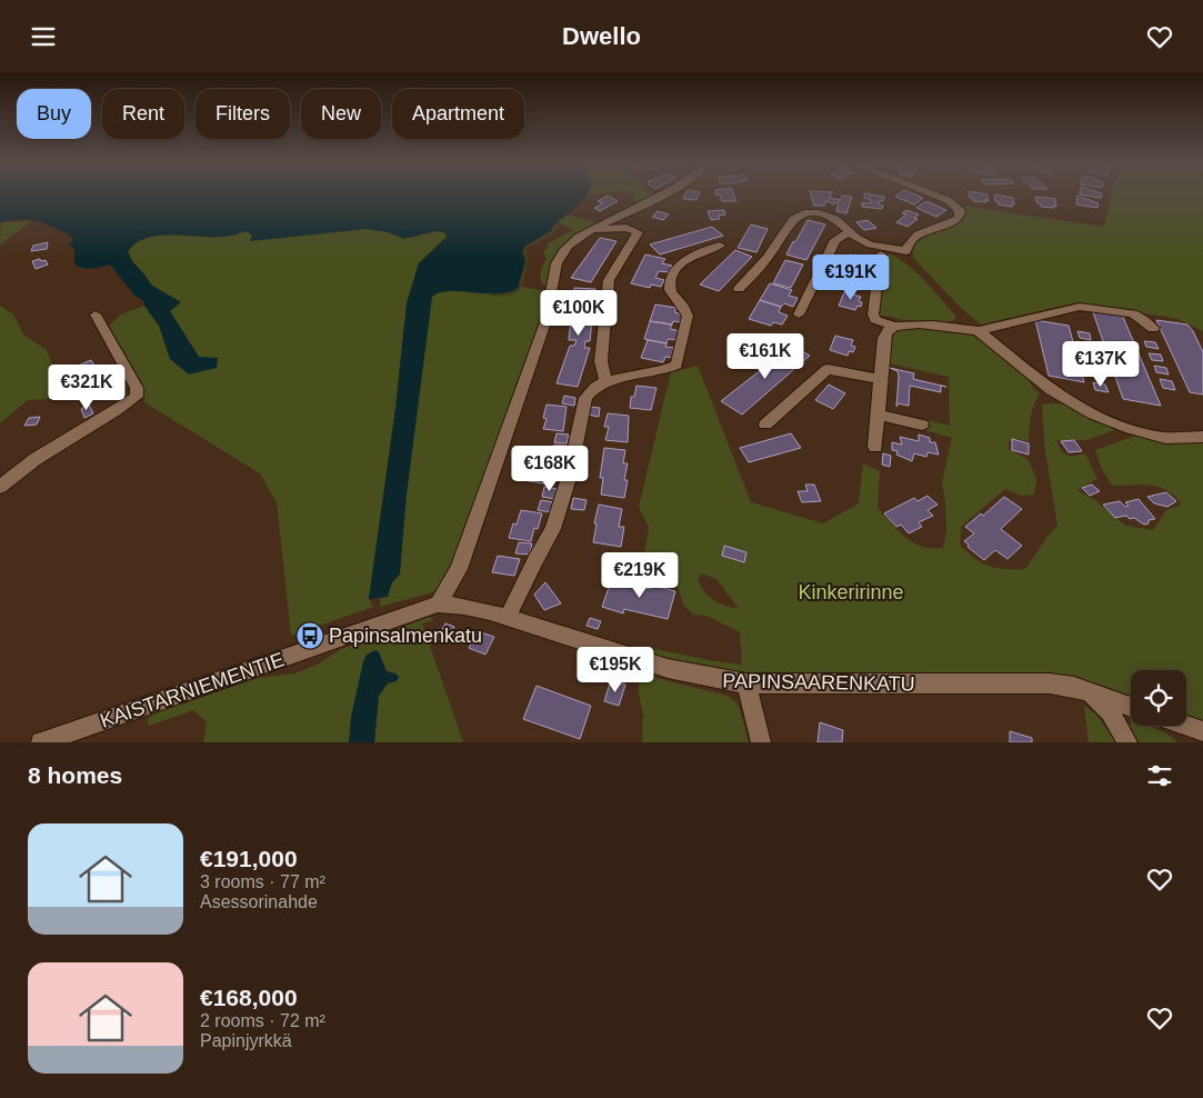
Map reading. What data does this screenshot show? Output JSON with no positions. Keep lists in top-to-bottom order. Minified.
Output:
{"streets":{"street":["PAPINSAARENKATU","KAISTARNIEMENTIE"]},"crossings":[["PAPINSAARENKATU","KAISTARNIEMENTIE"]],"parks":["Kinkeririnne"],"places":{"bus stop":["Papinsalmenkatu"]},"page":{"header":"Dwello","chip":["Buy","Rent","Filters","New","Apartment"],"price":["€191K","€100K","€161K","€137K","€321K","€168K","€219K","€195K"],"heading":"8 homes","list":[{"name":"€191,000","note":"3 rooms · 77 m² · Asessorinahde"},{"name":"€168,000","note":"2 rooms · 72 m² · Papinjyrkkä"}]}}
